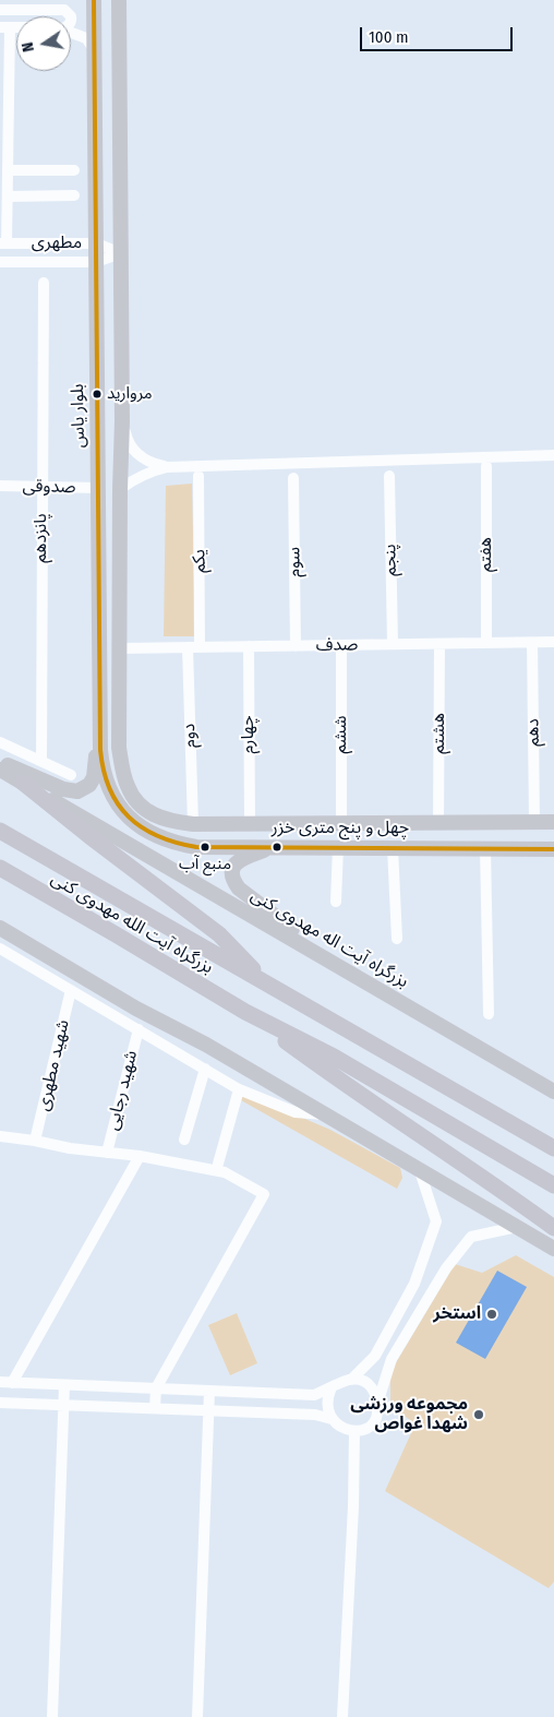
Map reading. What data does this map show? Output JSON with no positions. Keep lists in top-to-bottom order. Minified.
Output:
{"streets":{"highway":["بزرگراه آیت الله مهدوی کنی"],"main road":["بلوار یاس","چهل و پنج متری خزر","بزرگراه آیت اله مهدوی کنی"],"street":["مطهری","صدوقی","پانزدهم","هفتم","پنجم","یکم","سوم","صدف","دهم","هشتم","چهارم","ششم","دوم","شهید مطهری","شهید رجایی"]},"crossings":[["مطهری","بلوار یاس"],["بلوار یاس","صدوقی"],["بلوار یاس","چهل و پنج متری خزر"],["صدوقی","پانزدهم"],["هفتم","صدف"],["پنجم","صدف"],["یکم","صدف"],["سوم","صدف"],["صدف","دهم"],["صدف","هشتم"],["صدف","چهارم"],["صدف","ششم"],["صدف","دوم"],["دهم","چهل و پنج متری خزر"],["هشتم","چهل و پنج متری خزر"],["چهارم","چهل و پنج متری خزر"],["ششم","چهل و پنج متری خزر"],["دوم","چهل و پنج متری خزر"]],"places":["مروارید","منبع آب","استخر","مجموعه ورزشی شهدا غواص"],"scale_bar":"100 m","north":"left"}
